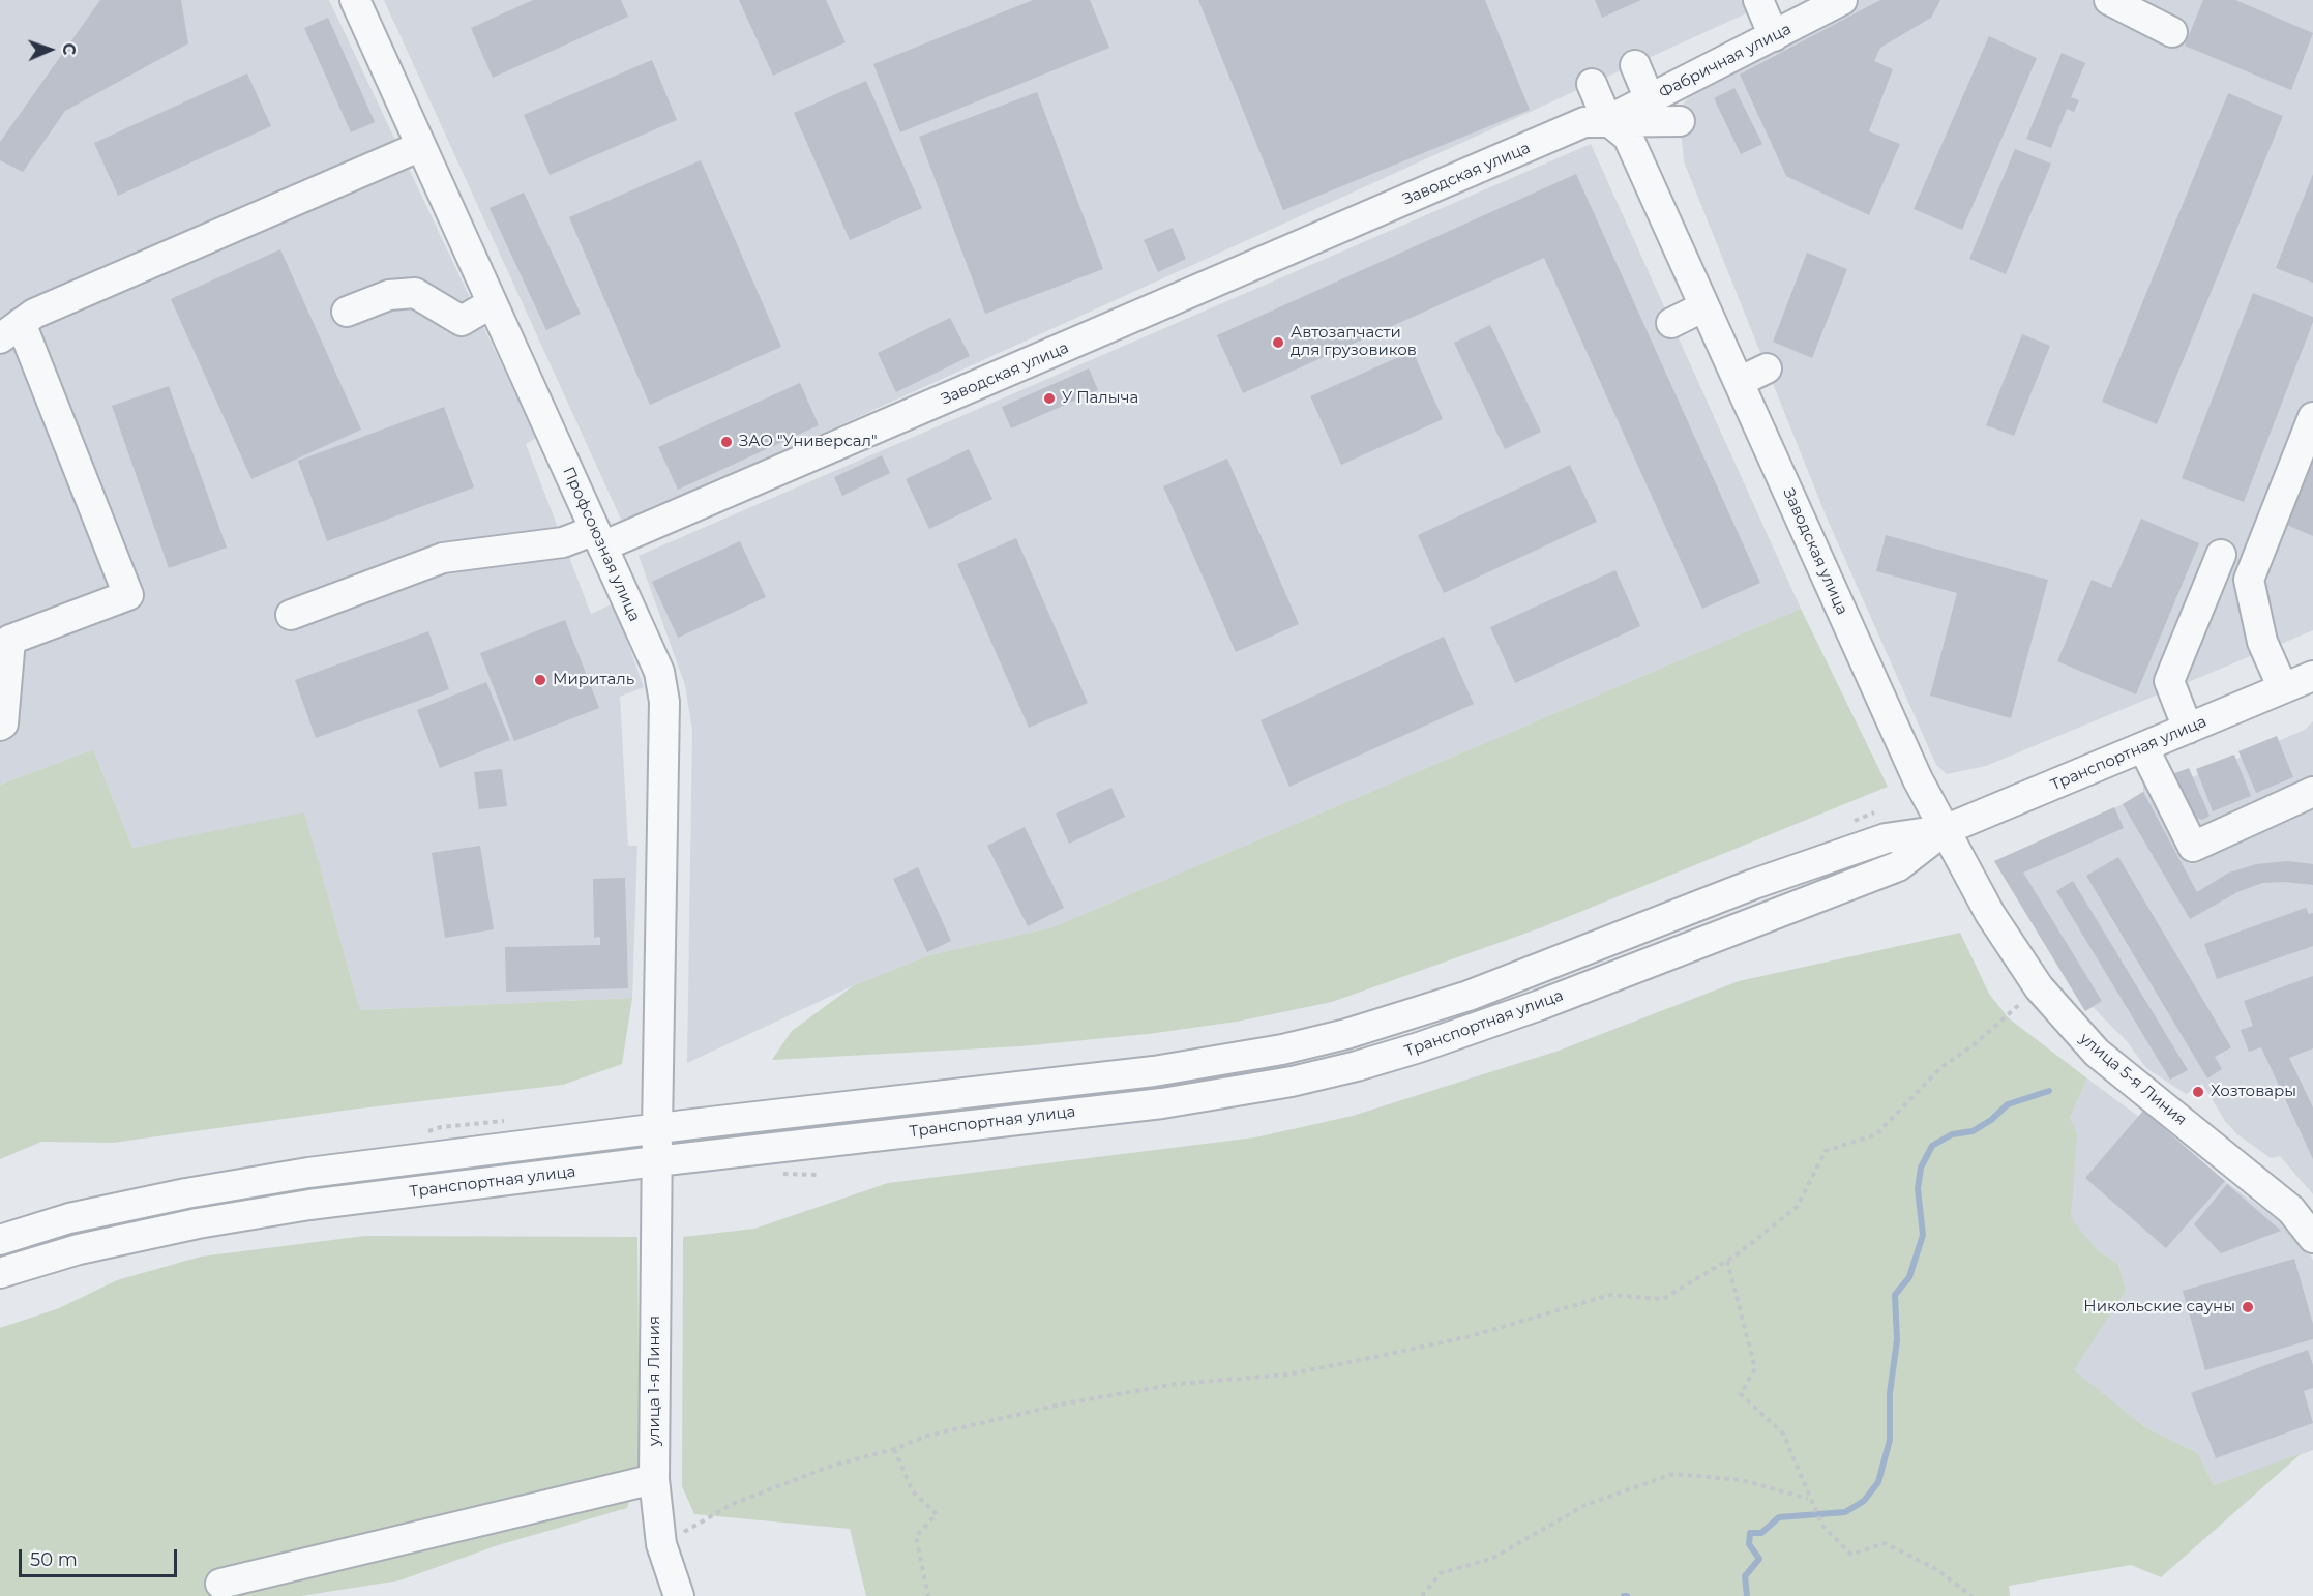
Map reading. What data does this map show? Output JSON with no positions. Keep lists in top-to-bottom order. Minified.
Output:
{"streets":{"street":["Фабричная улица","Заводская улица","Профсоюзная улица","Транспортная улица","улица 5-я Линия","улица 1-я Линия"]},"crossings":[["Фабричная улица","Заводская улица"],["Заводская улица","Профсоюзная улица"],["Заводская улица","Транспортная улица"],["Заводская улица","улица 5-я Линия"],["Профсоюзная улица","Транспортная улица"],["Профсоюзная улица","улица 1-я Линия"],["Транспортная улица","улица 5-я Линия"],["Транспортная улица","улица 1-я Линия"]],"places":["Автозапчасти для грузовиков","У Палыча","ЗАО \"Универсал\"","Мириталь","Хозтовары","Никольские сауны"],"scale_bar":"50 m","north":"right"}
